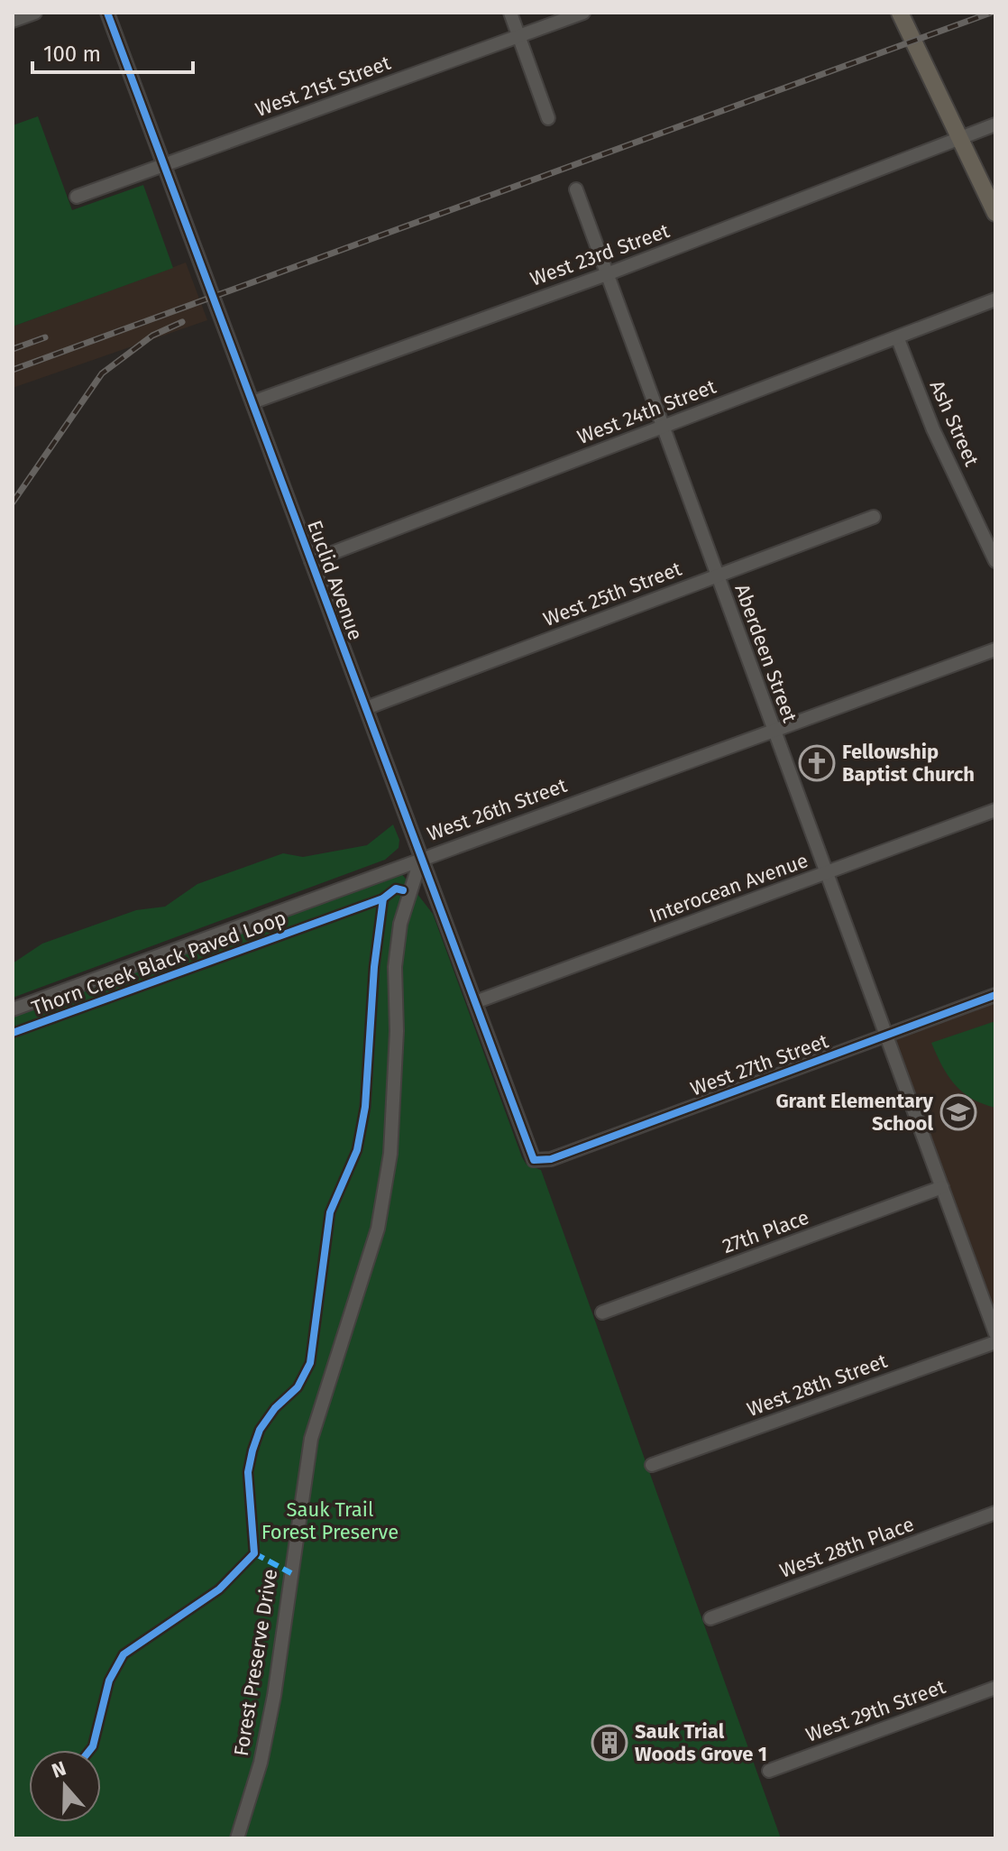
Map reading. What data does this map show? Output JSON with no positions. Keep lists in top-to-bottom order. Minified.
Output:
{"streets":{"street":["West 21st Street","West 23rd Street","West 24th Street","Ash Street","Euclid Avenue","West 25th Street","Aberdeen Street","West 26th Street","Interocean Avenue","West 27th Street","27th Place","West 28th Street","West 28th Place","Forest Preserve Drive","West 29th Street"],"cycle path":["Thorn Creek Black Paved Loop"]},"crossings":[["West 21st Street","Euclid Avenue"],["West 23rd Street","Euclid Avenue"],["West 23rd Street","Aberdeen Street"],["West 24th Street","Ash Street"],["West 24th Street","Euclid Avenue"],["West 24th Street","Aberdeen Street"],["Euclid Avenue","West 25th Street"],["Euclid Avenue","West 26th Street"],["Euclid Avenue","Interocean Avenue"],["Euclid Avenue","West 27th Street"],["Euclid Avenue","Forest Preserve Drive"],["West 25th Street","Aberdeen Street"],["Aberdeen Street","West 26th Street"],["Aberdeen Street","Interocean Avenue"],["Aberdeen Street","West 27th Street"],["Aberdeen Street","27th Place"],["West 26th Street","Forest Preserve Drive"]],"parks":["Sauk Trail Forest Preserve"],"places":{"church":["Fellowship Baptist Church"],"school or university":["Grant Elementary School"],"building":["Sauk Trial Woods Grove 1"]},"scale_bar":"100 m","north":"top"}
